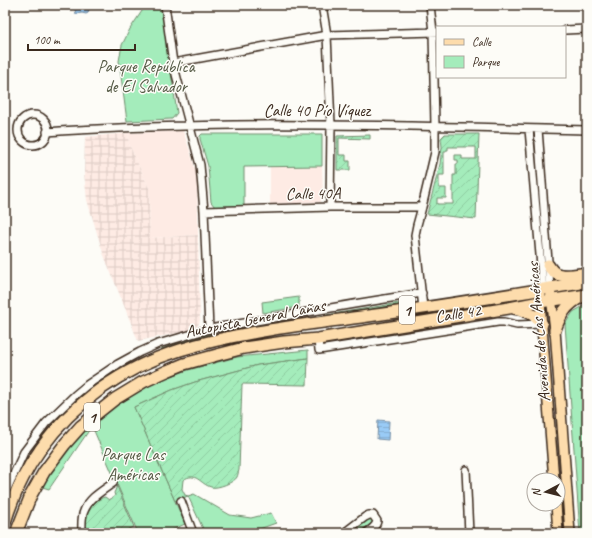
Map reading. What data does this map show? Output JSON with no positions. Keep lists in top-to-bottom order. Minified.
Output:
{"streets":{"highway":["1","Autopista General Cañas"],"main road":["Avenida de Las Américas"],"street":["Calle 40 Pío Víquez","Calle 40A","Calle 42"]},"crossings":[["Calle 40 Pío Víquez","Avenida de Las Américas"],["1","Autopista General Cañas"],["1","Avenida de Las Américas"],["Calle 42","Autopista General Cañas"],["Calle 42","Avenida de Las Américas"],["Autopista General Cañas","Avenida de Las Américas"]],"parks":["Parque República de El Salvador","Parque Las Américas"],"legend":["Calle","Parque"],"scale_bar":"100 m","north":"left"}
